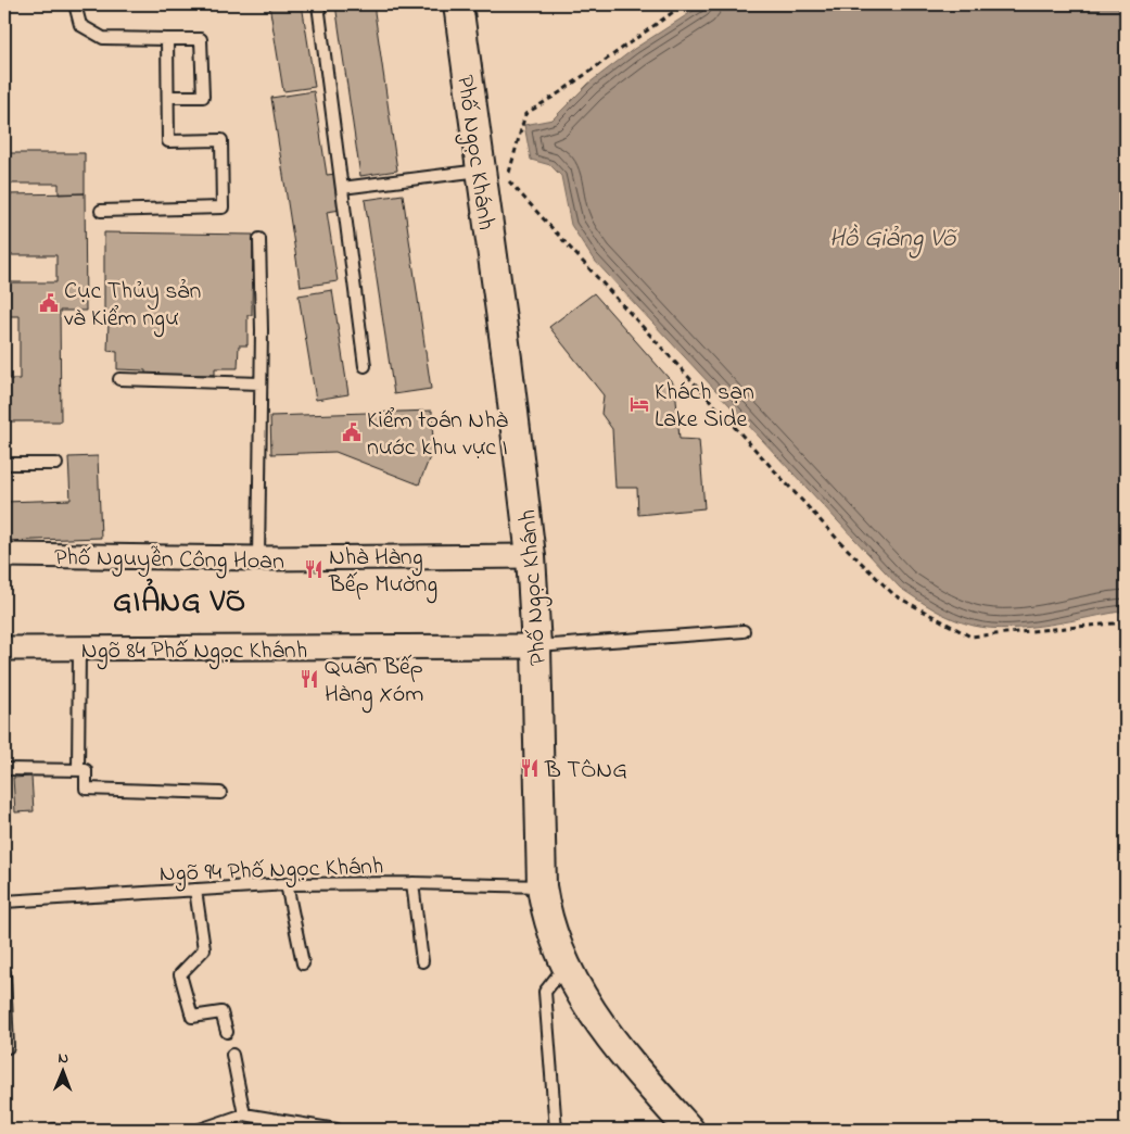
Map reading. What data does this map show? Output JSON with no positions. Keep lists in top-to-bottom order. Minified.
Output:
{"streets":{"street":["Phố Ngọc Khánh","Phố Nguyễn Công Hoan","Ngõ 84 Phố Ngọc Khánh"],"lane":["Ngõ 94 Phố Ngọc Khánh"]},"crossings":[["Phố Ngọc Khánh","Phố Nguyễn Công Hoan"],["Phố Ngọc Khánh","Ngõ 84 Phố Ngọc Khánh"],["Phố Ngọc Khánh","Ngõ 94 Phố Ngọc Khánh"]],"districts":["GIẢNG VÕ"],"water":["Hồ Giảng Võ"],"places":{"public building":["Cục Thủy sản và Kiểm ngư","Kiểm toán Nhà nước khu vực I"],"hotel":["Khách sạn Lake Side"],"restaurant":["Nhà Hàng Bếp Mường","Quán Bếp Hàng Xóm","B TÔNG"]},"north":"top"}
